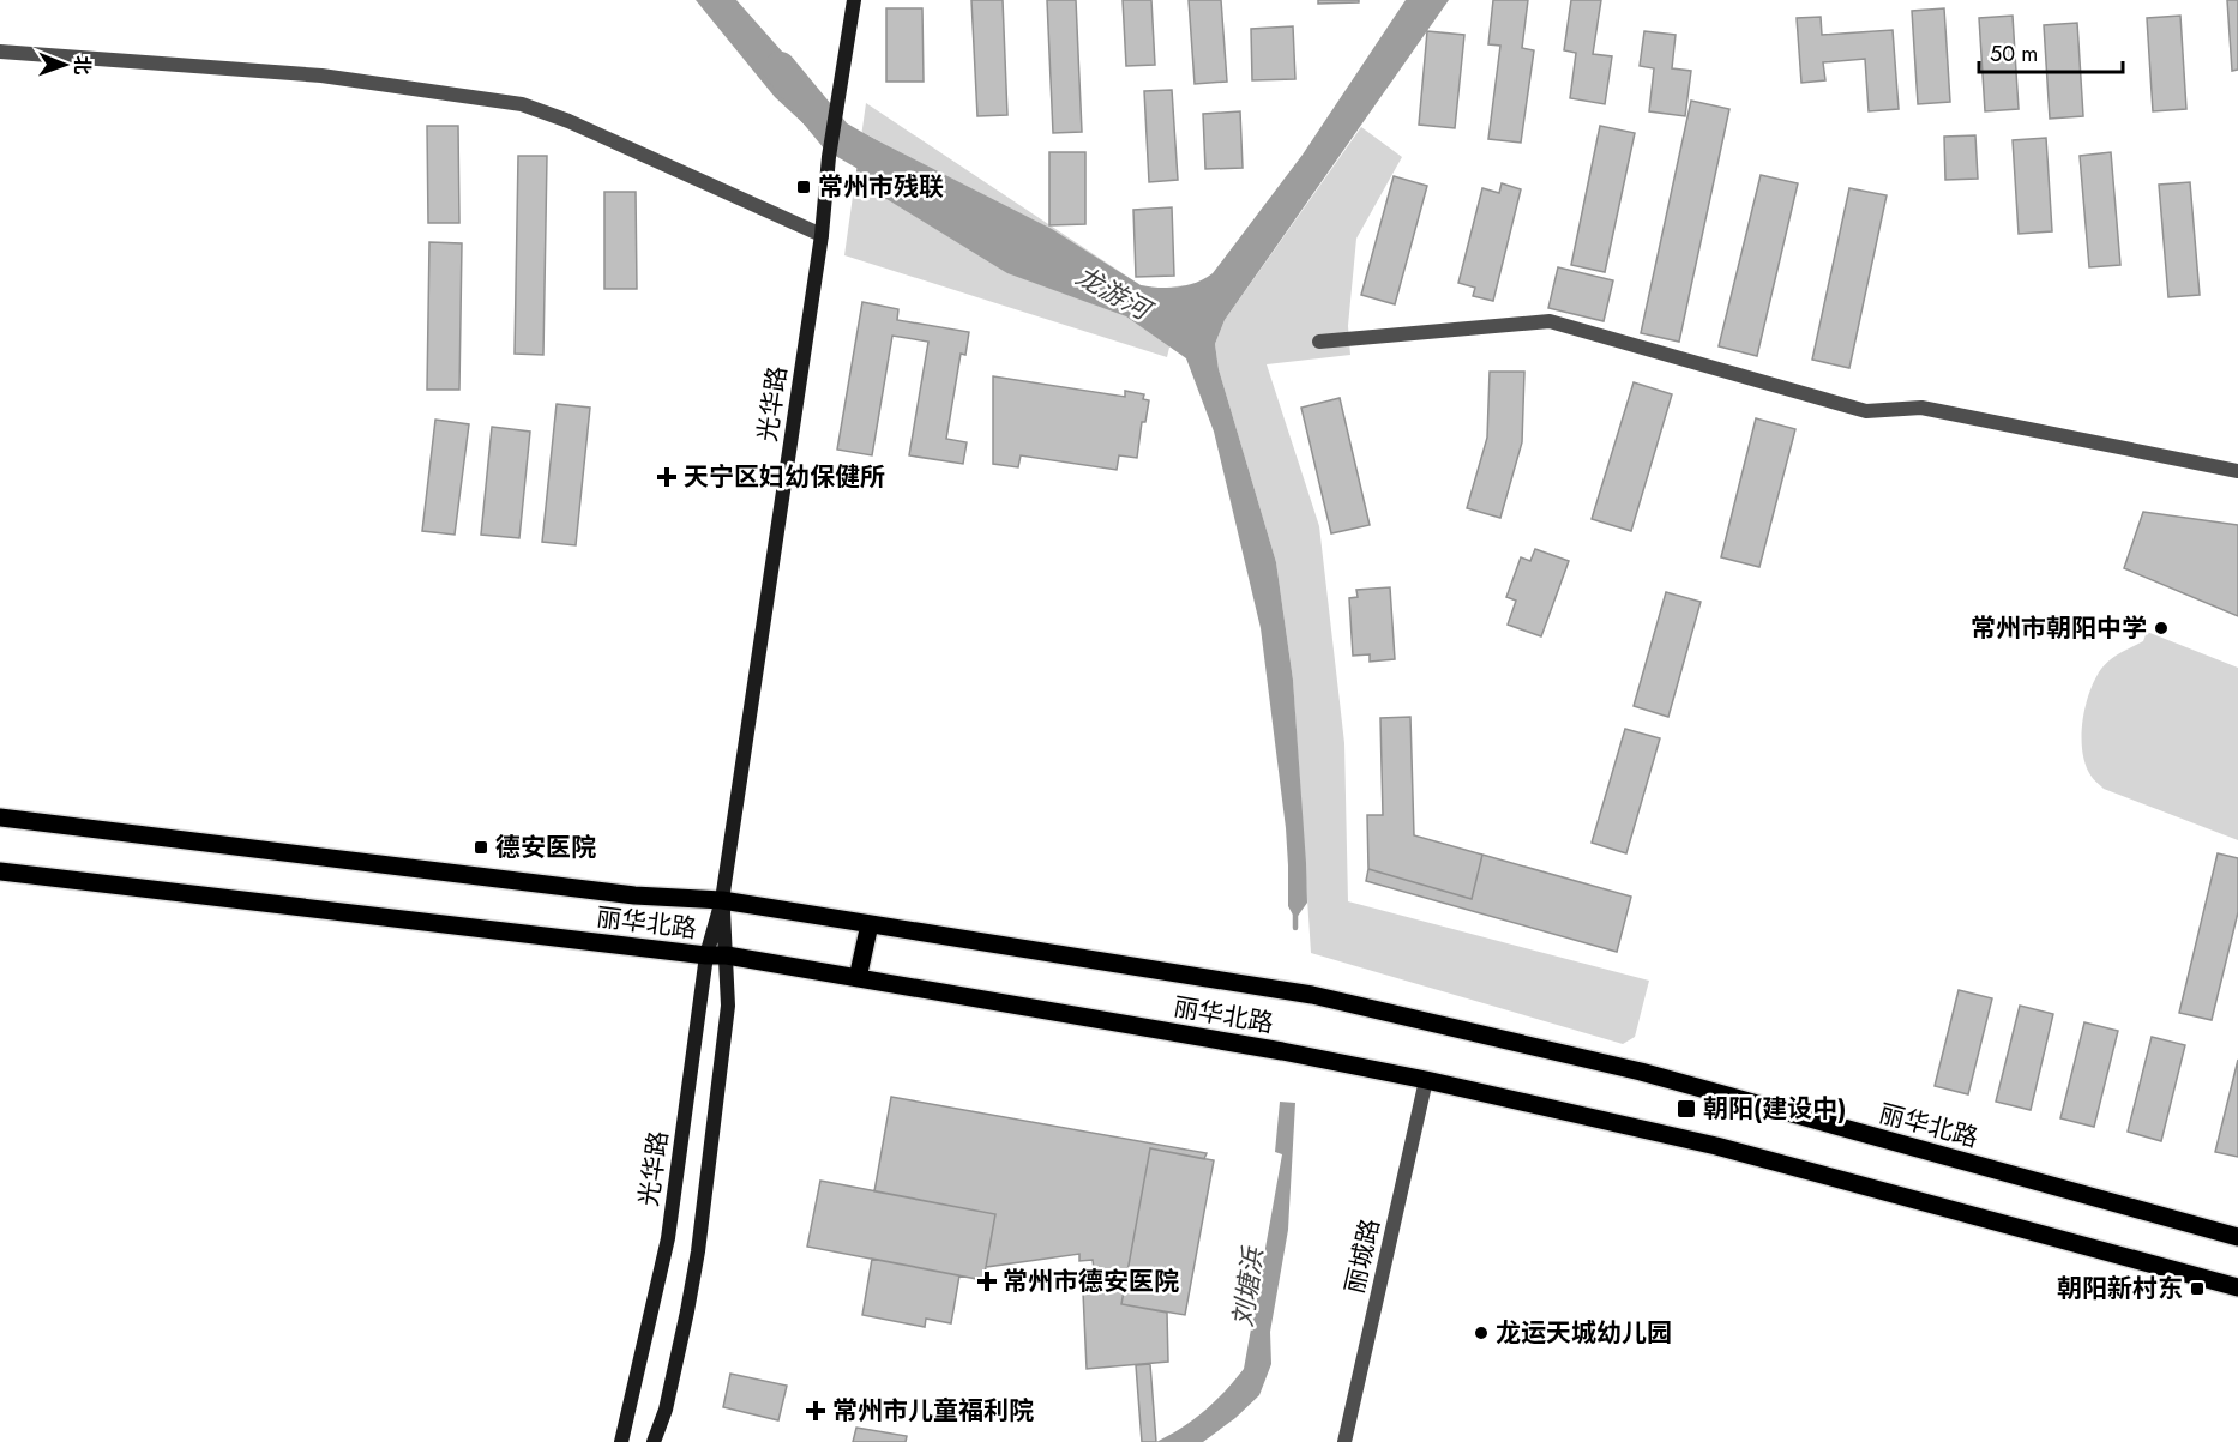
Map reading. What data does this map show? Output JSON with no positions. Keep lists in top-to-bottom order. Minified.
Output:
{"streets":{"main road":["光华路","丽华北路"],"street":["丽城路"]},"crossings":[["光华路","丽华北路"],["丽华北路","丽城路"]],"water":["龙游河","刘塘浜"],"places":{"transit":["常州市残联","德安医院","朝阳(建设中)","朝阳新村东"],"health":["天宁区妇幼保健所","常州市德安医院","常州市儿童福利院"],"other":["常州市朝阳中学","龙运天城幼儿园"]},"scale_bar":"50 m","north":"right"}
